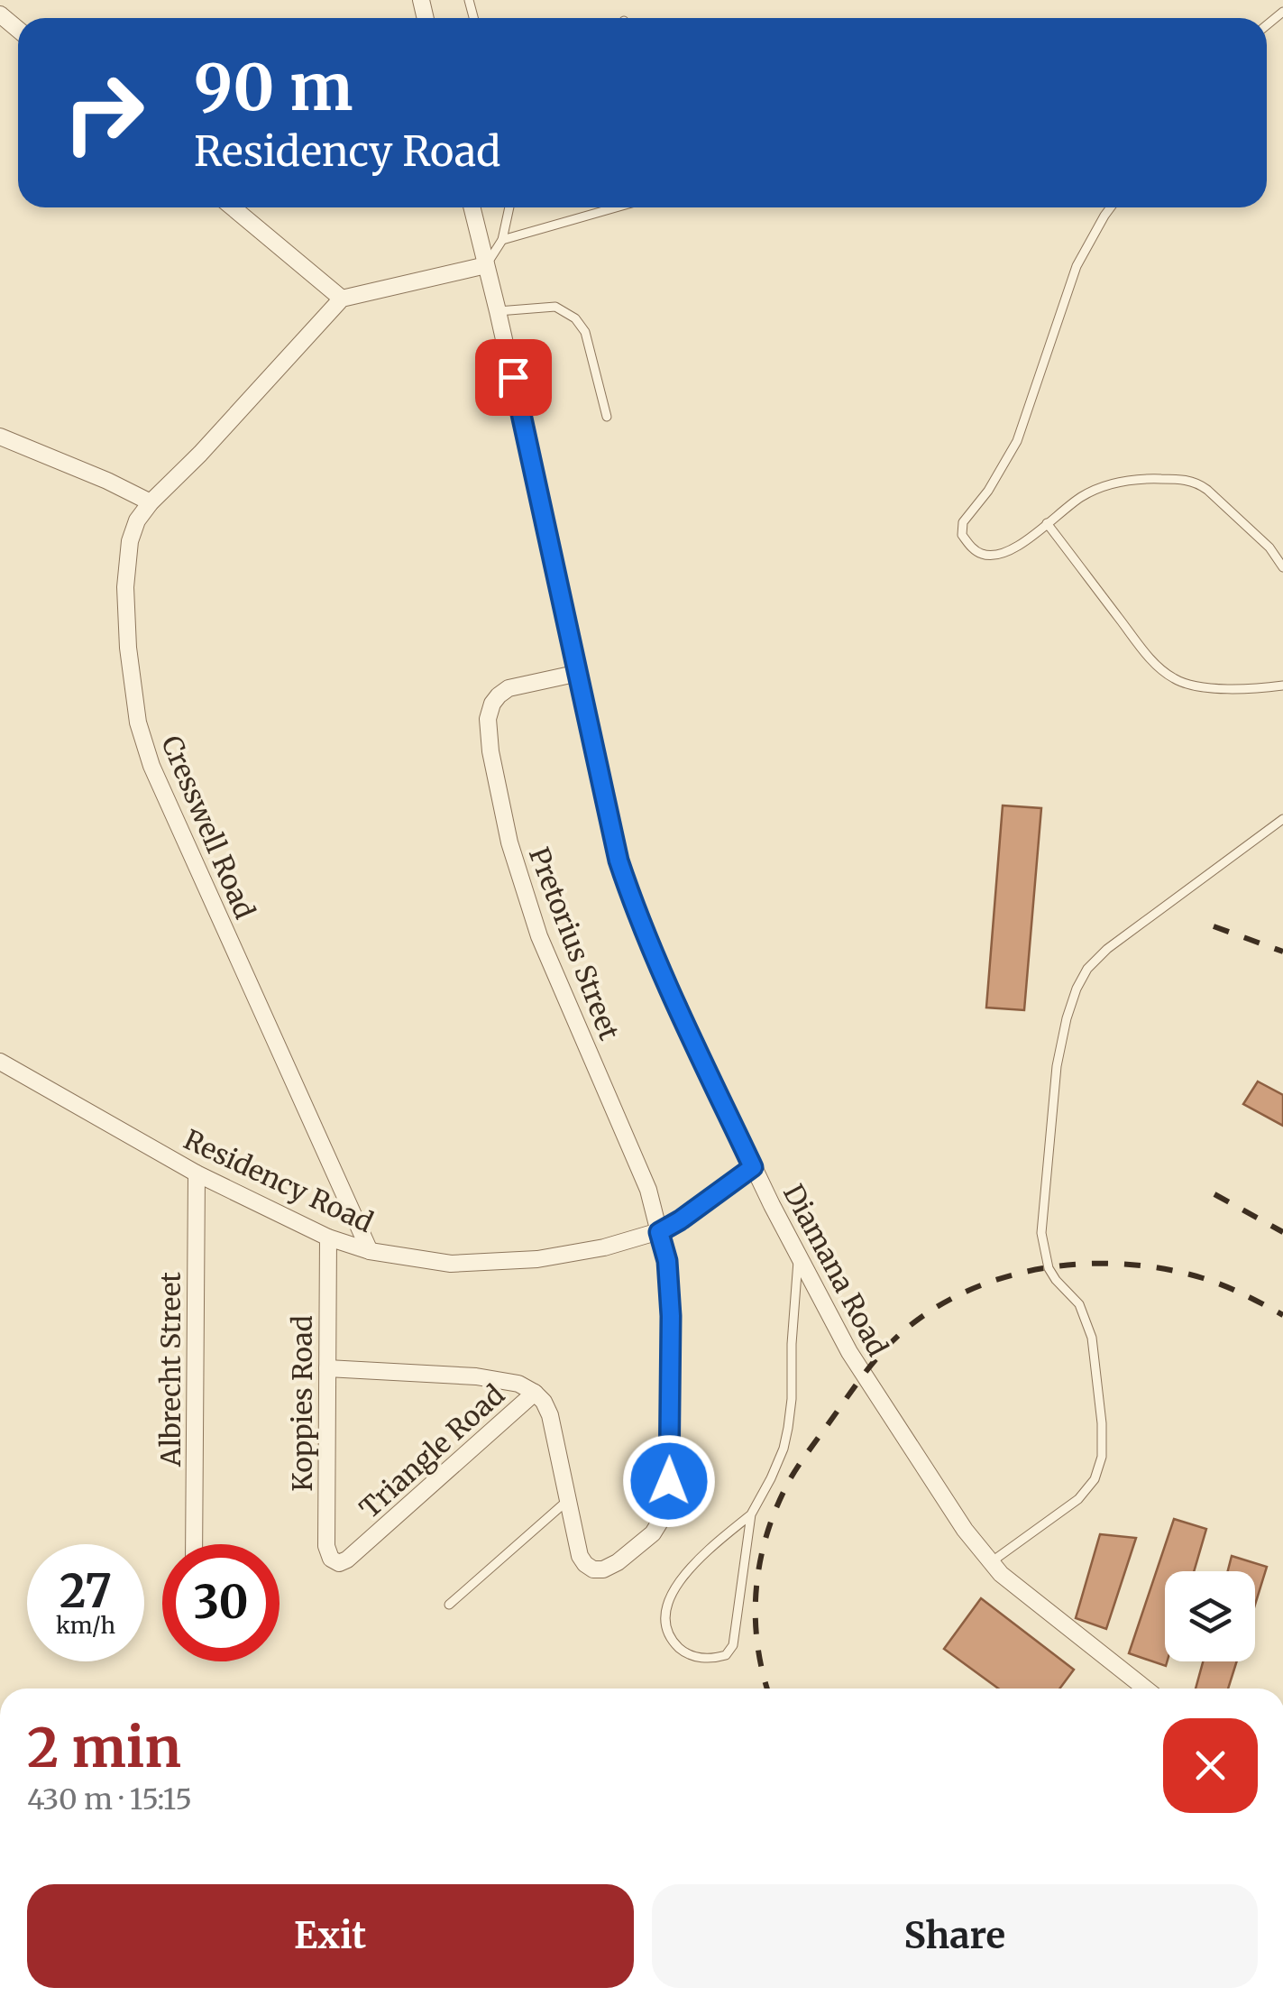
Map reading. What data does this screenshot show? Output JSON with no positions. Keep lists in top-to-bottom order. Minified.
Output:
{"streets":{"street":["Cresswell Road","Pretorius Street","Residency Road","Diamana Road","Albrecht Street","Koppies Road","Triangle Road"]},"crossings":[["Cresswell Road","Residency Road"],["Pretorius Street","Residency Road"],["Pretorius Street","Diamana Road"],["Pretorius Street","Triangle Road"],["Residency Road","Diamana Road"],["Residency Road","Albrecht Street"],["Residency Road","Koppies Road"],["Residency Road","Triangle Road"],["Koppies Road","Triangle Road"]],"page":{"turn":["90 m","Residency Road"],"speed":"27 km/h","limit":"30","heading":["2 min","430 m · 15:15"],"buttons":["Exit","Share"]}}
